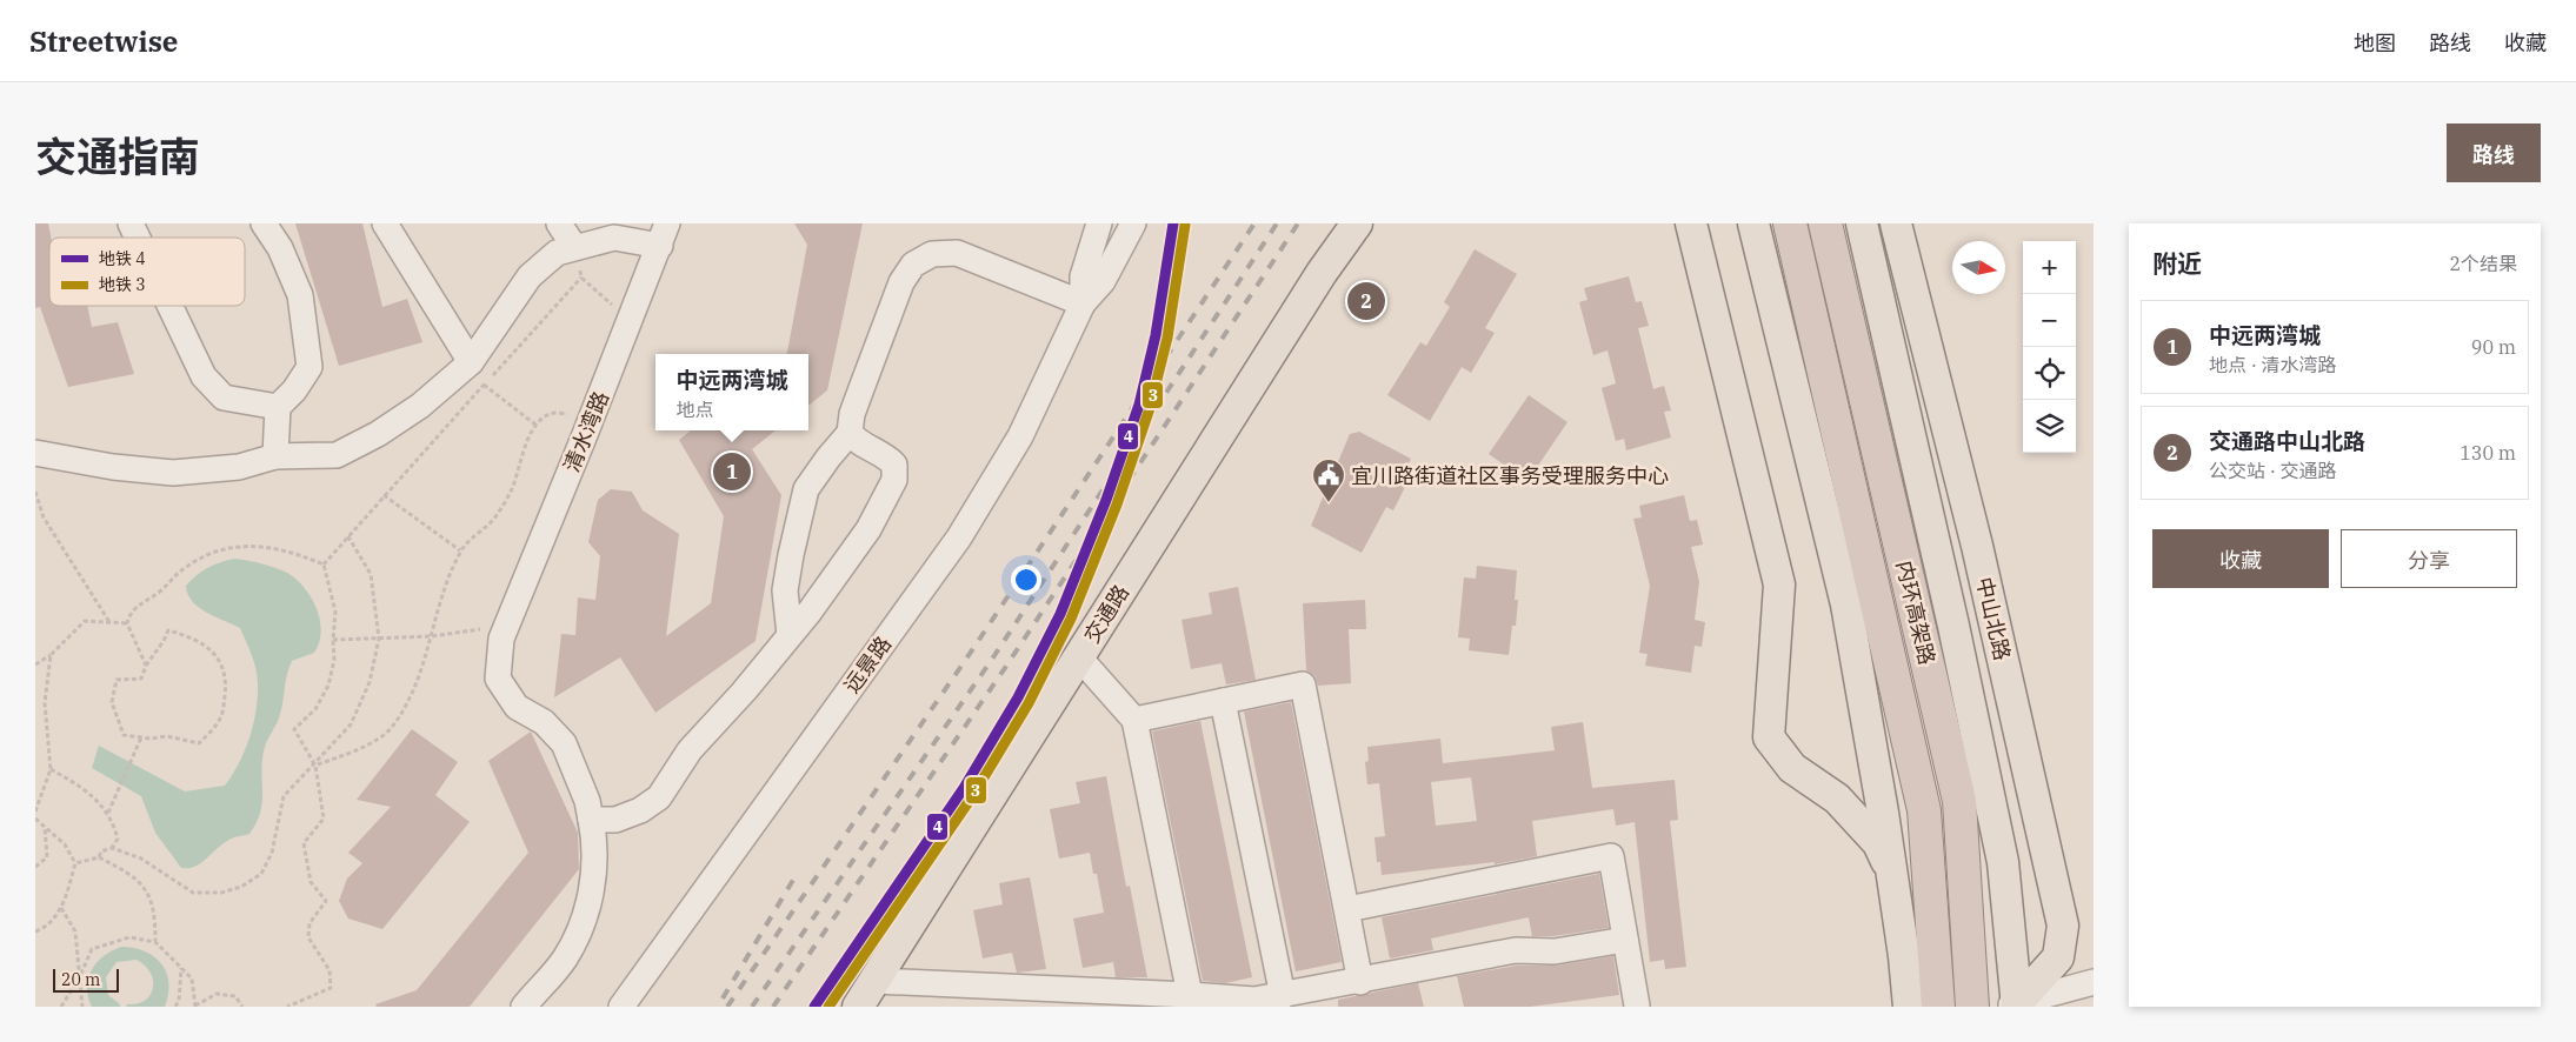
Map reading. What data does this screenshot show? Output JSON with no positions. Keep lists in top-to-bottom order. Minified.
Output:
{"streets":{"highway":["内环高架路"],"main road":["交通路","中山北路"],"street":["清水湾路","远景路"]},"places":{"public building":["宜川路街道社区事务受理服务中心"]},"lines":["metro line 4","metro line 3"],"legend":["地铁 4","地铁 3"],"scale_bar":"20 m","north":"right","page":{"header":"Streetwise","nav":["地图","路线","收藏"],"title":"交通指南","buttons":["路线",["收藏","分享"]],"heading":["附近","2个结果"],"map_buttons":["+","−"],"pins":["2","1"],"list":[{"mark":"1","name":"中远两湾城","note":"地点 · 清水湾路","value":"90 m"},{"mark":"2","name":"交通路中山北路","note":"公交站 · 交通路","value":"130 m"}],"popup":["中远两湾城","地点"],"scale":"20 m"}}
